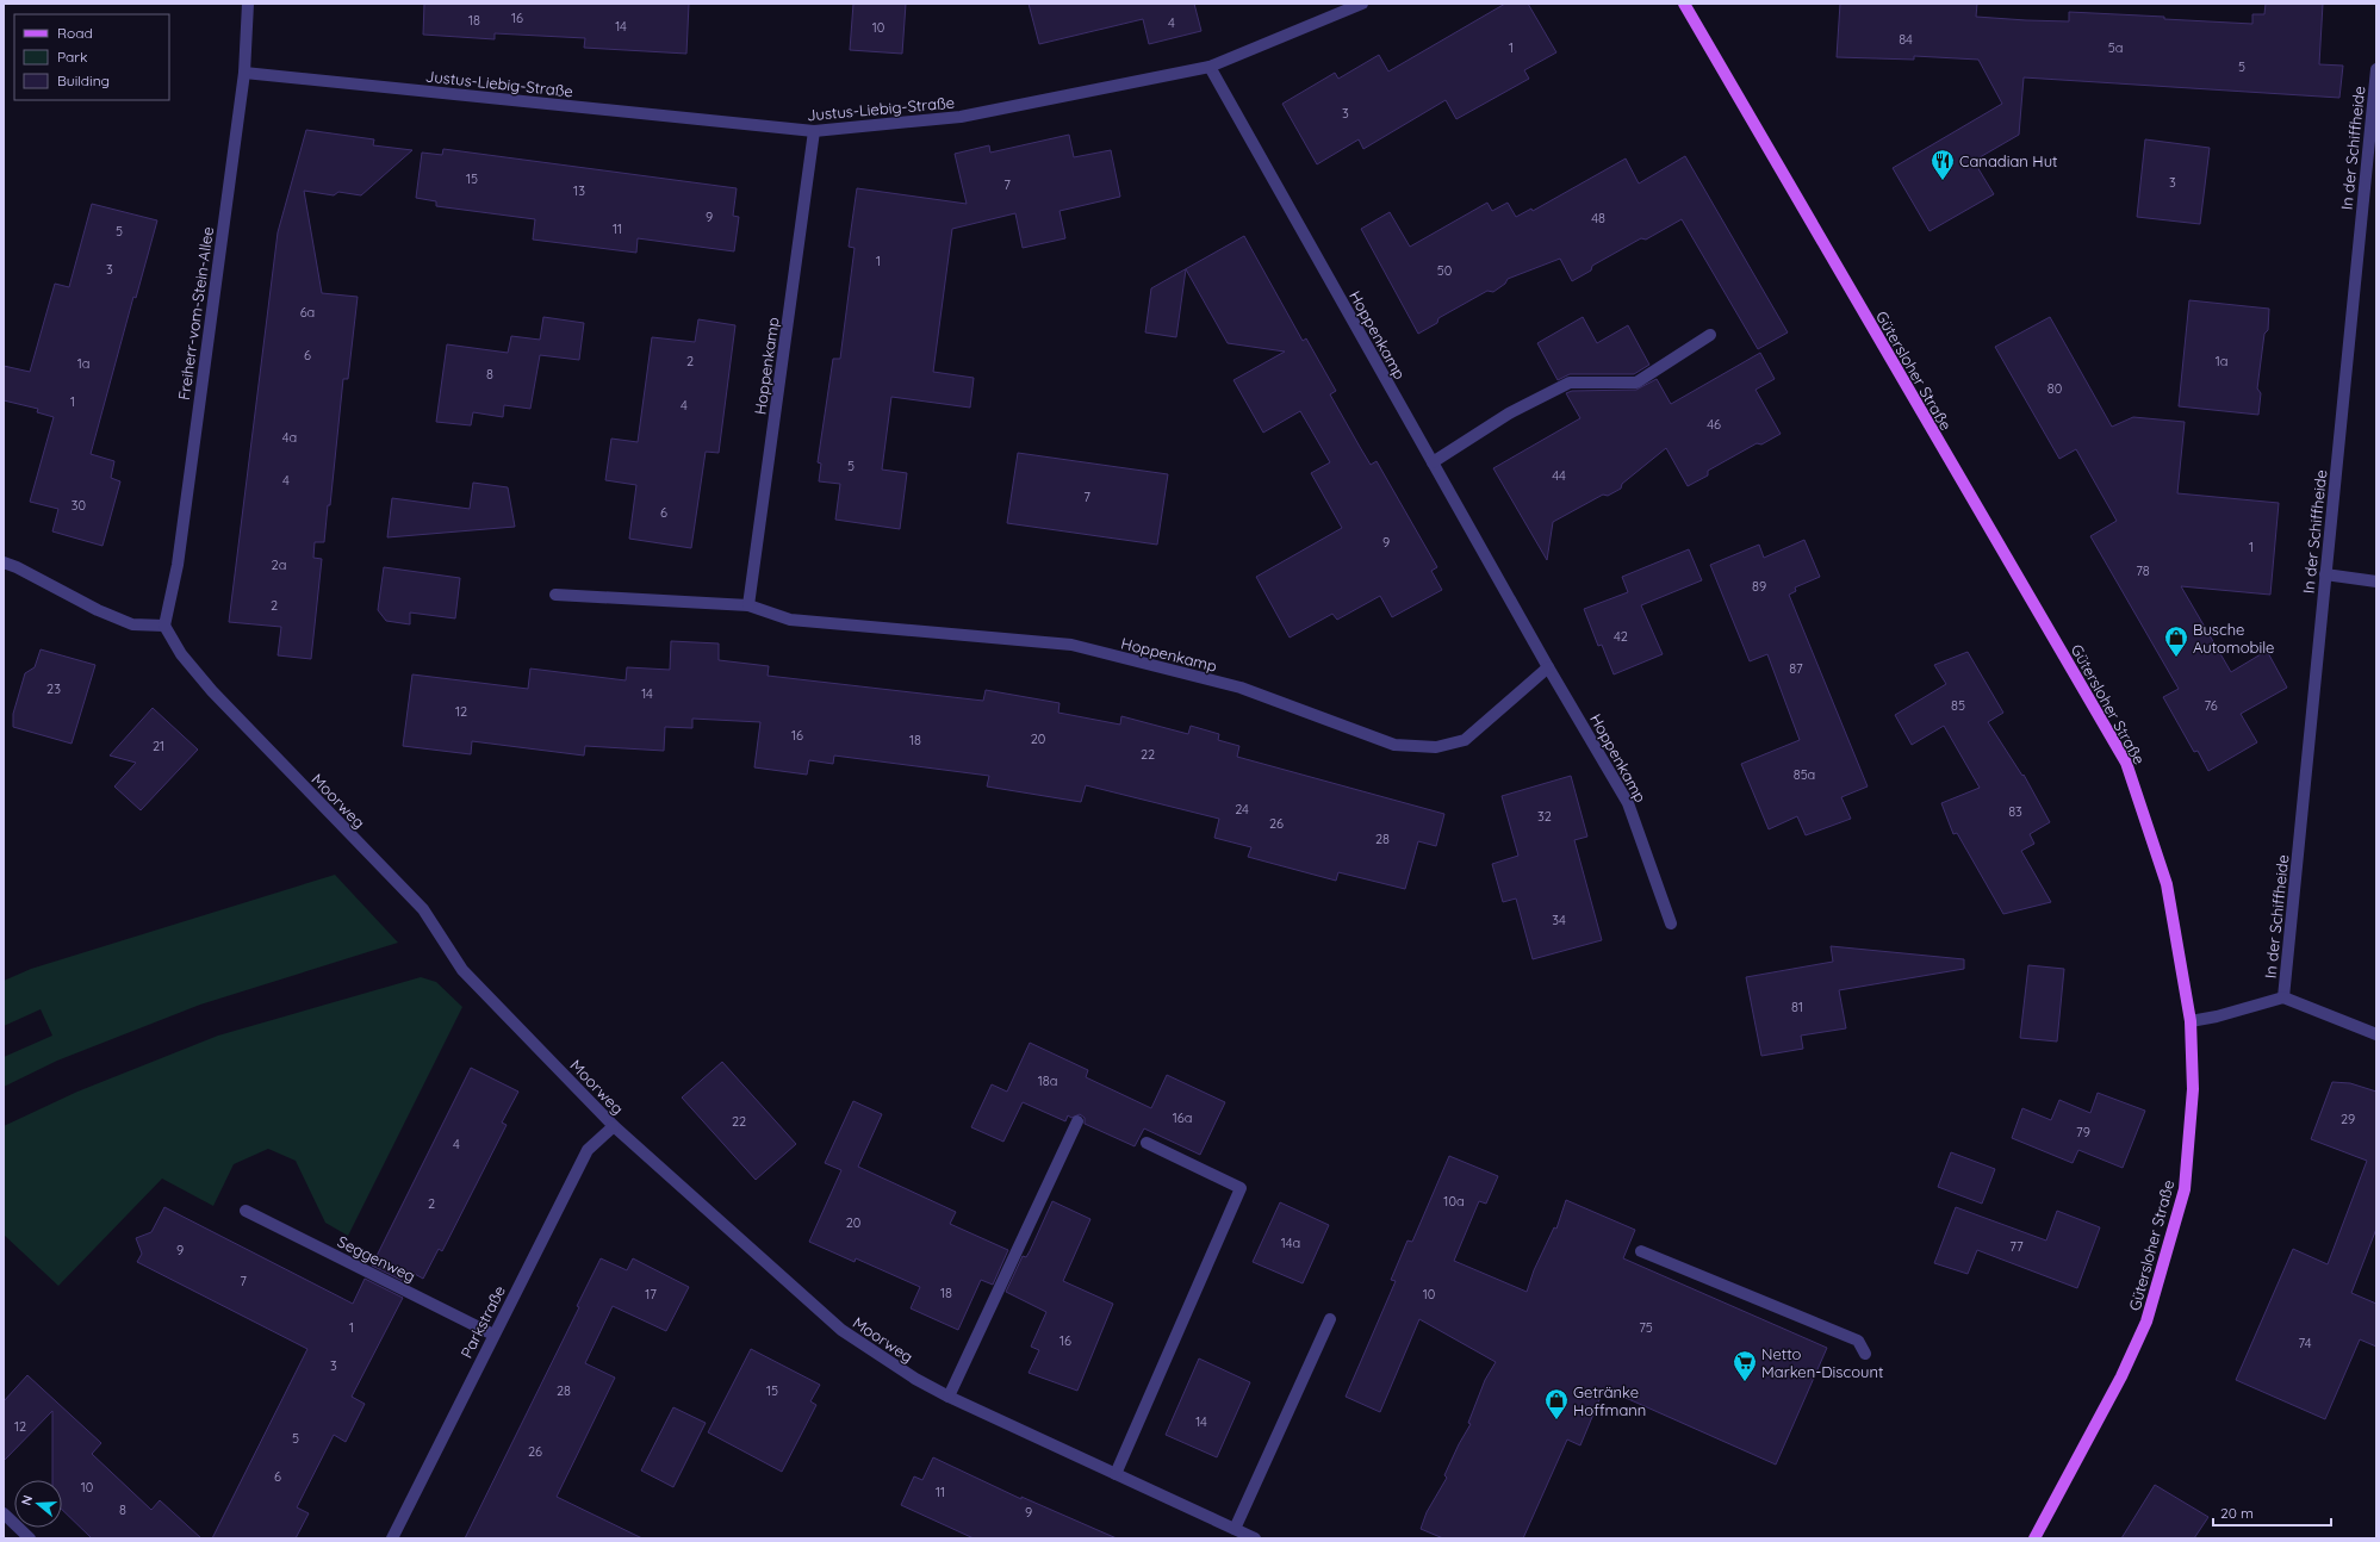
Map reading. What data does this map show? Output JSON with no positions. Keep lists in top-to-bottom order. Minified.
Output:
{"streets":{"main road":["Gütersloher Straße"],"street":["Justus-Liebig-Straße","In der Schiffheide","Freiherr-vom-Stein-Allee","Hoppenkamp","Moorweg","Seggenweg","Parkstraße"]},"crossings":[["Justus-Liebig-Straße","Freiherr-vom-Stein-Allee"],["Justus-Liebig-Straße","Hoppenkamp"],["Freiherr-vom-Stein-Allee","Moorweg"],["Moorweg","Parkstraße"],["Seggenweg","Parkstraße"]],"places":{"restaurant":["Canadian Hut"],"shop":["Busche Automobile","Getränke Hoffmann"],"supermarket":["Netto Marken-Discount"]},"house_numbers":["16","18","4","14","10","84","1","5a","5","3","15","3","7","13","9","48","11","5","1","3","50","6a","6","2","1a","1a","8","80","1","4","46","4a","5","44","4","7","30","6","9","1","2a","78","89","2","42","87","23","14","85","76","12","16","20","18","21","22","85a","24","83","32","26","28","34","81","18a","16a","29","22","79","4","10a","2","20","14a","77","9","7","18","17","10","1","75","16","74","3","28","15","14","12","5","26","6","10","11","8","9"],"legend":["Road","Park","Building"],"scale_bar":"20 m","north":"left"}
